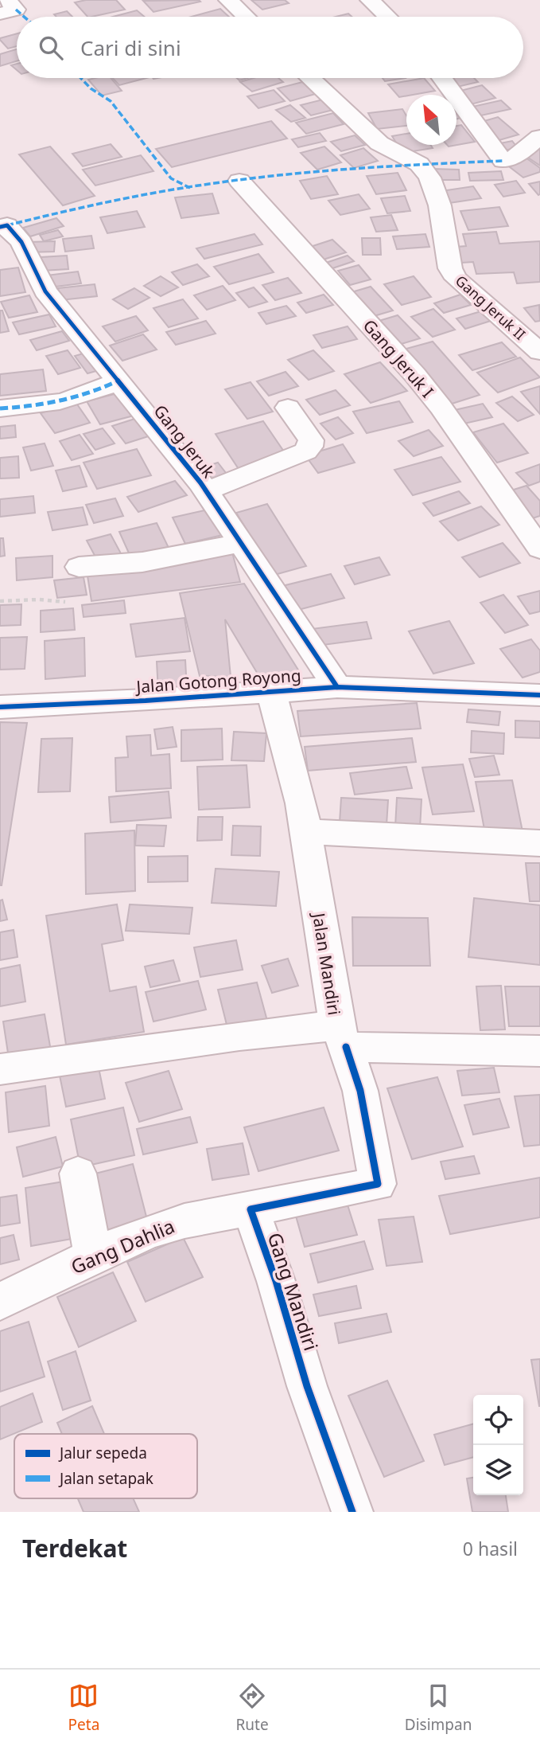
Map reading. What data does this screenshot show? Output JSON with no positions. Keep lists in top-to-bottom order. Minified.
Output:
{"streets":{"street":["Gang Jeruk II","Gang Jeruk I","Gang Jeruk","Jalan Gotong Royong","Jalan Mandiri","Gang Dahlia","Gang Mandiri"]},"crossings":[["Gang Jeruk","Jalan Gotong Royong"],["Jalan Gotong Royong","Jalan Mandiri"],["Gang Dahlia","Gang Mandiri"]],"legend":["Jalur sepeda","Jalan setapak"],"north":"top left","page":{"search":"Cari di sini","heading":["Terdekat","0 hasil"],"nav":["Peta","Rute","Disimpan"]}}
